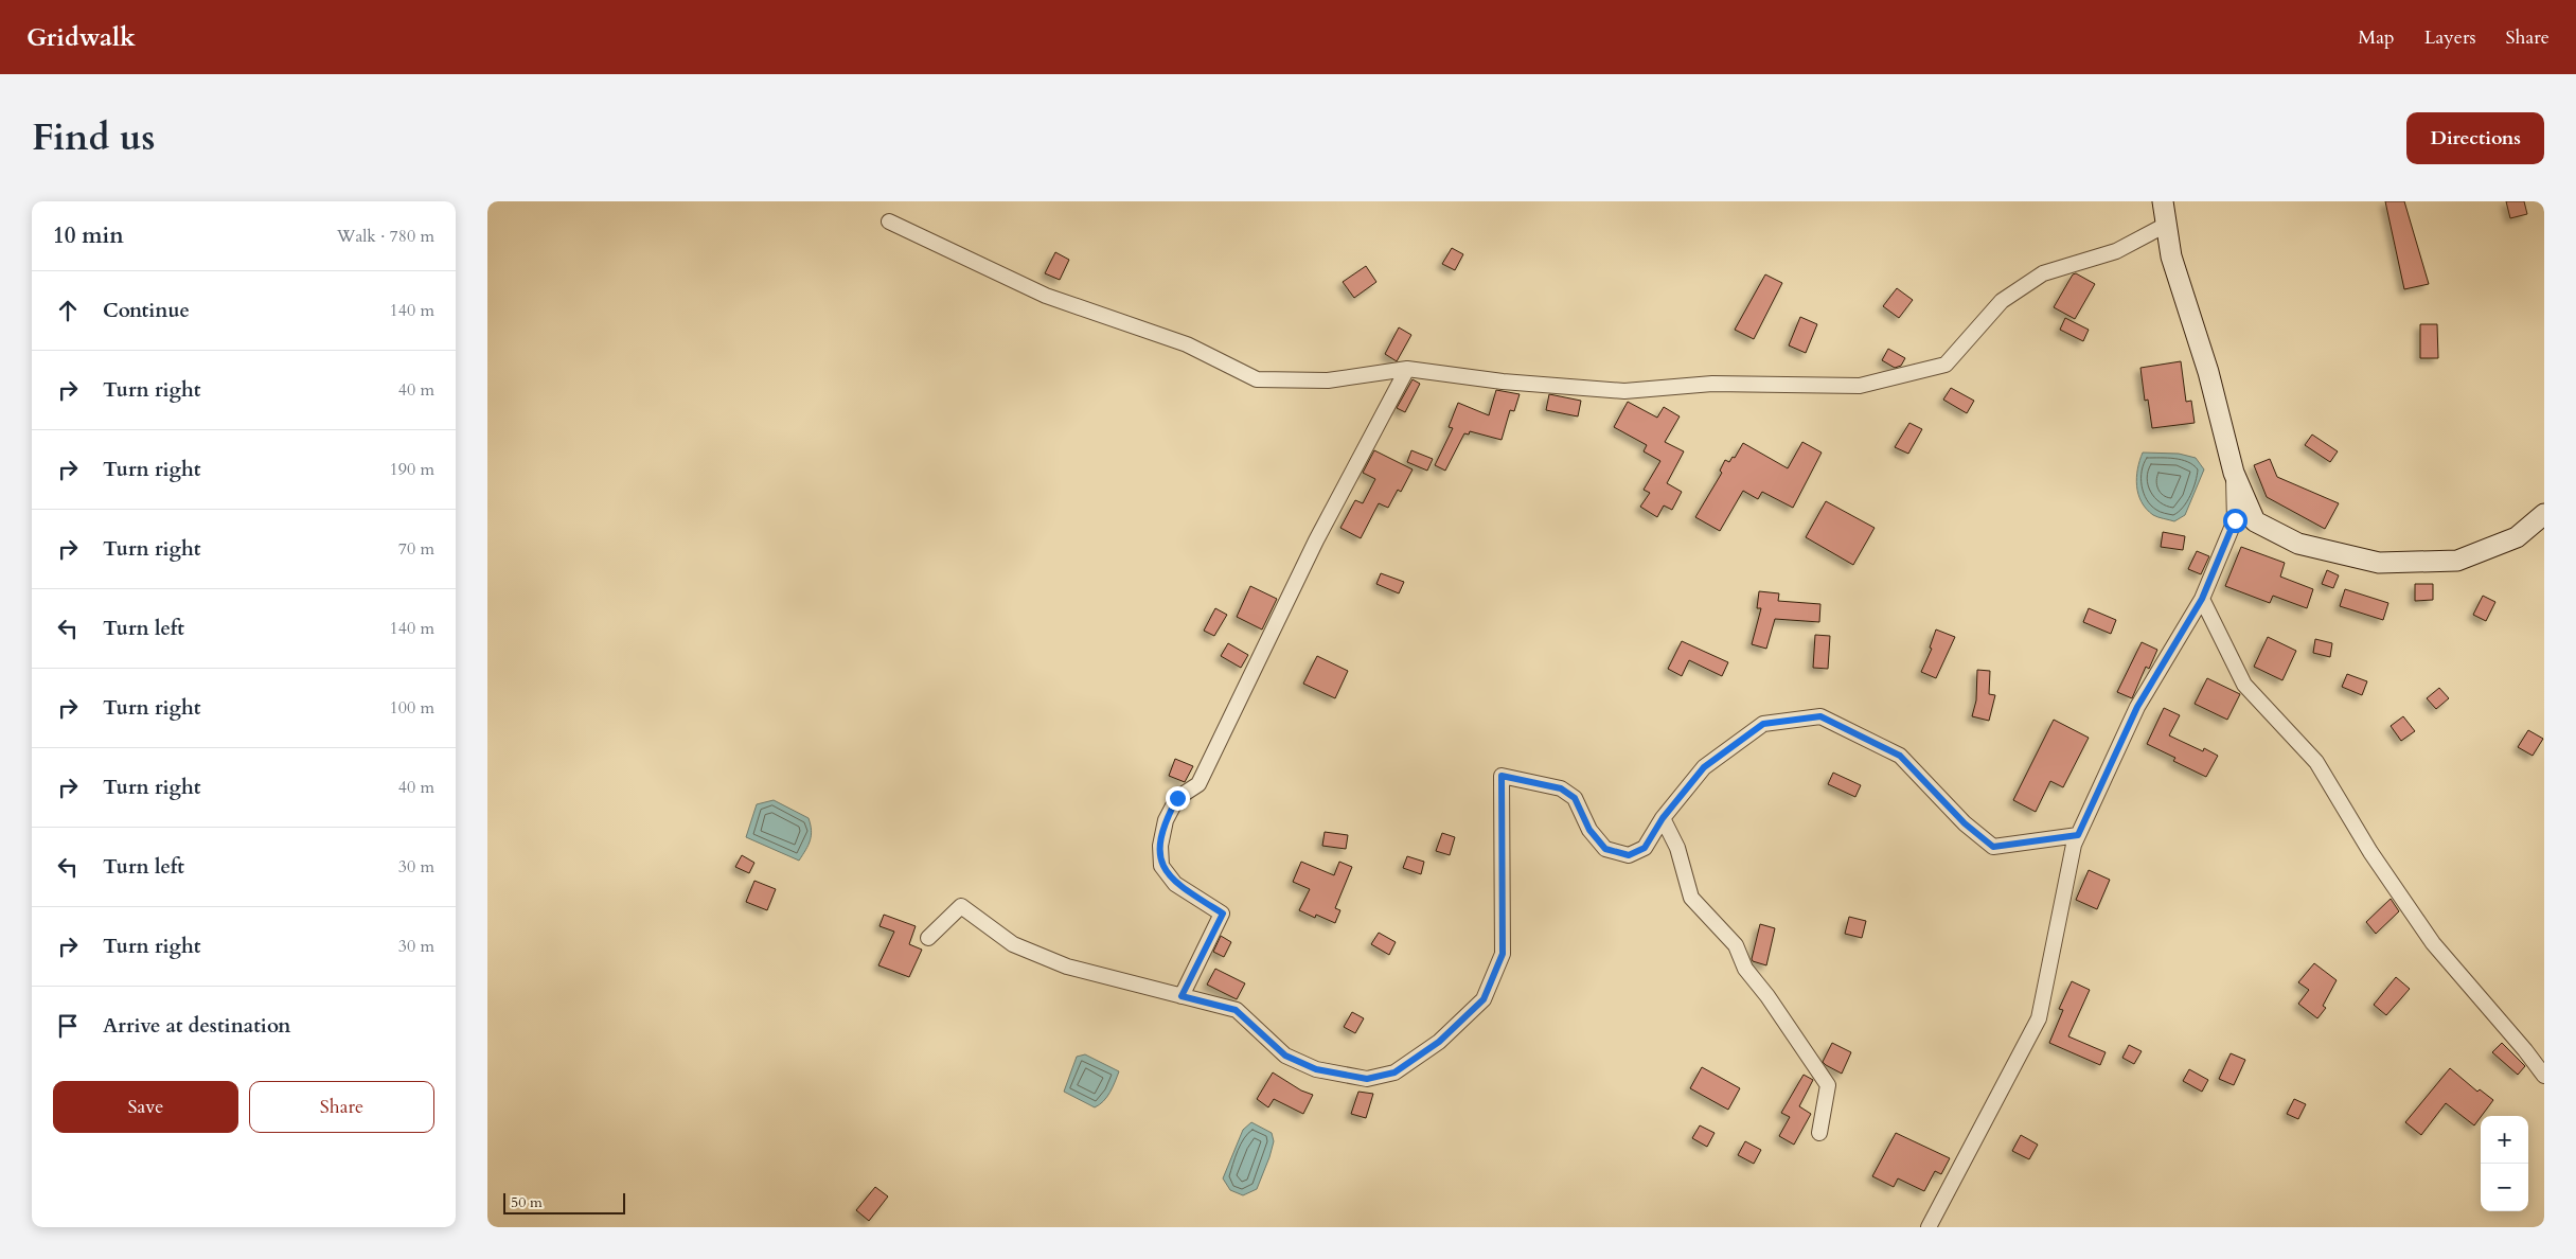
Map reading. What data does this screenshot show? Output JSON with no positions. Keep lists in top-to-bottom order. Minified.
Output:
{"scale_bar":"50 m","page":{"header":"Gridwalk","nav":["Map","Layers","Share"],"title":"Find us","buttons":["Directions",["Save","Share"]],"heading":["10 min","Walk · 780 m"],"list":[["Continue","140 m"],["Turn right","40 m"],["Turn right","190 m"],["Turn right","70 m"],["Turn left","140 m"],["Turn right","100 m"],["Turn right","40 m"],["Turn left","30 m"],["Turn right","30 m"],"Arrive at destination"],"map_buttons":["+","−"],"scale":"50 m"}}
